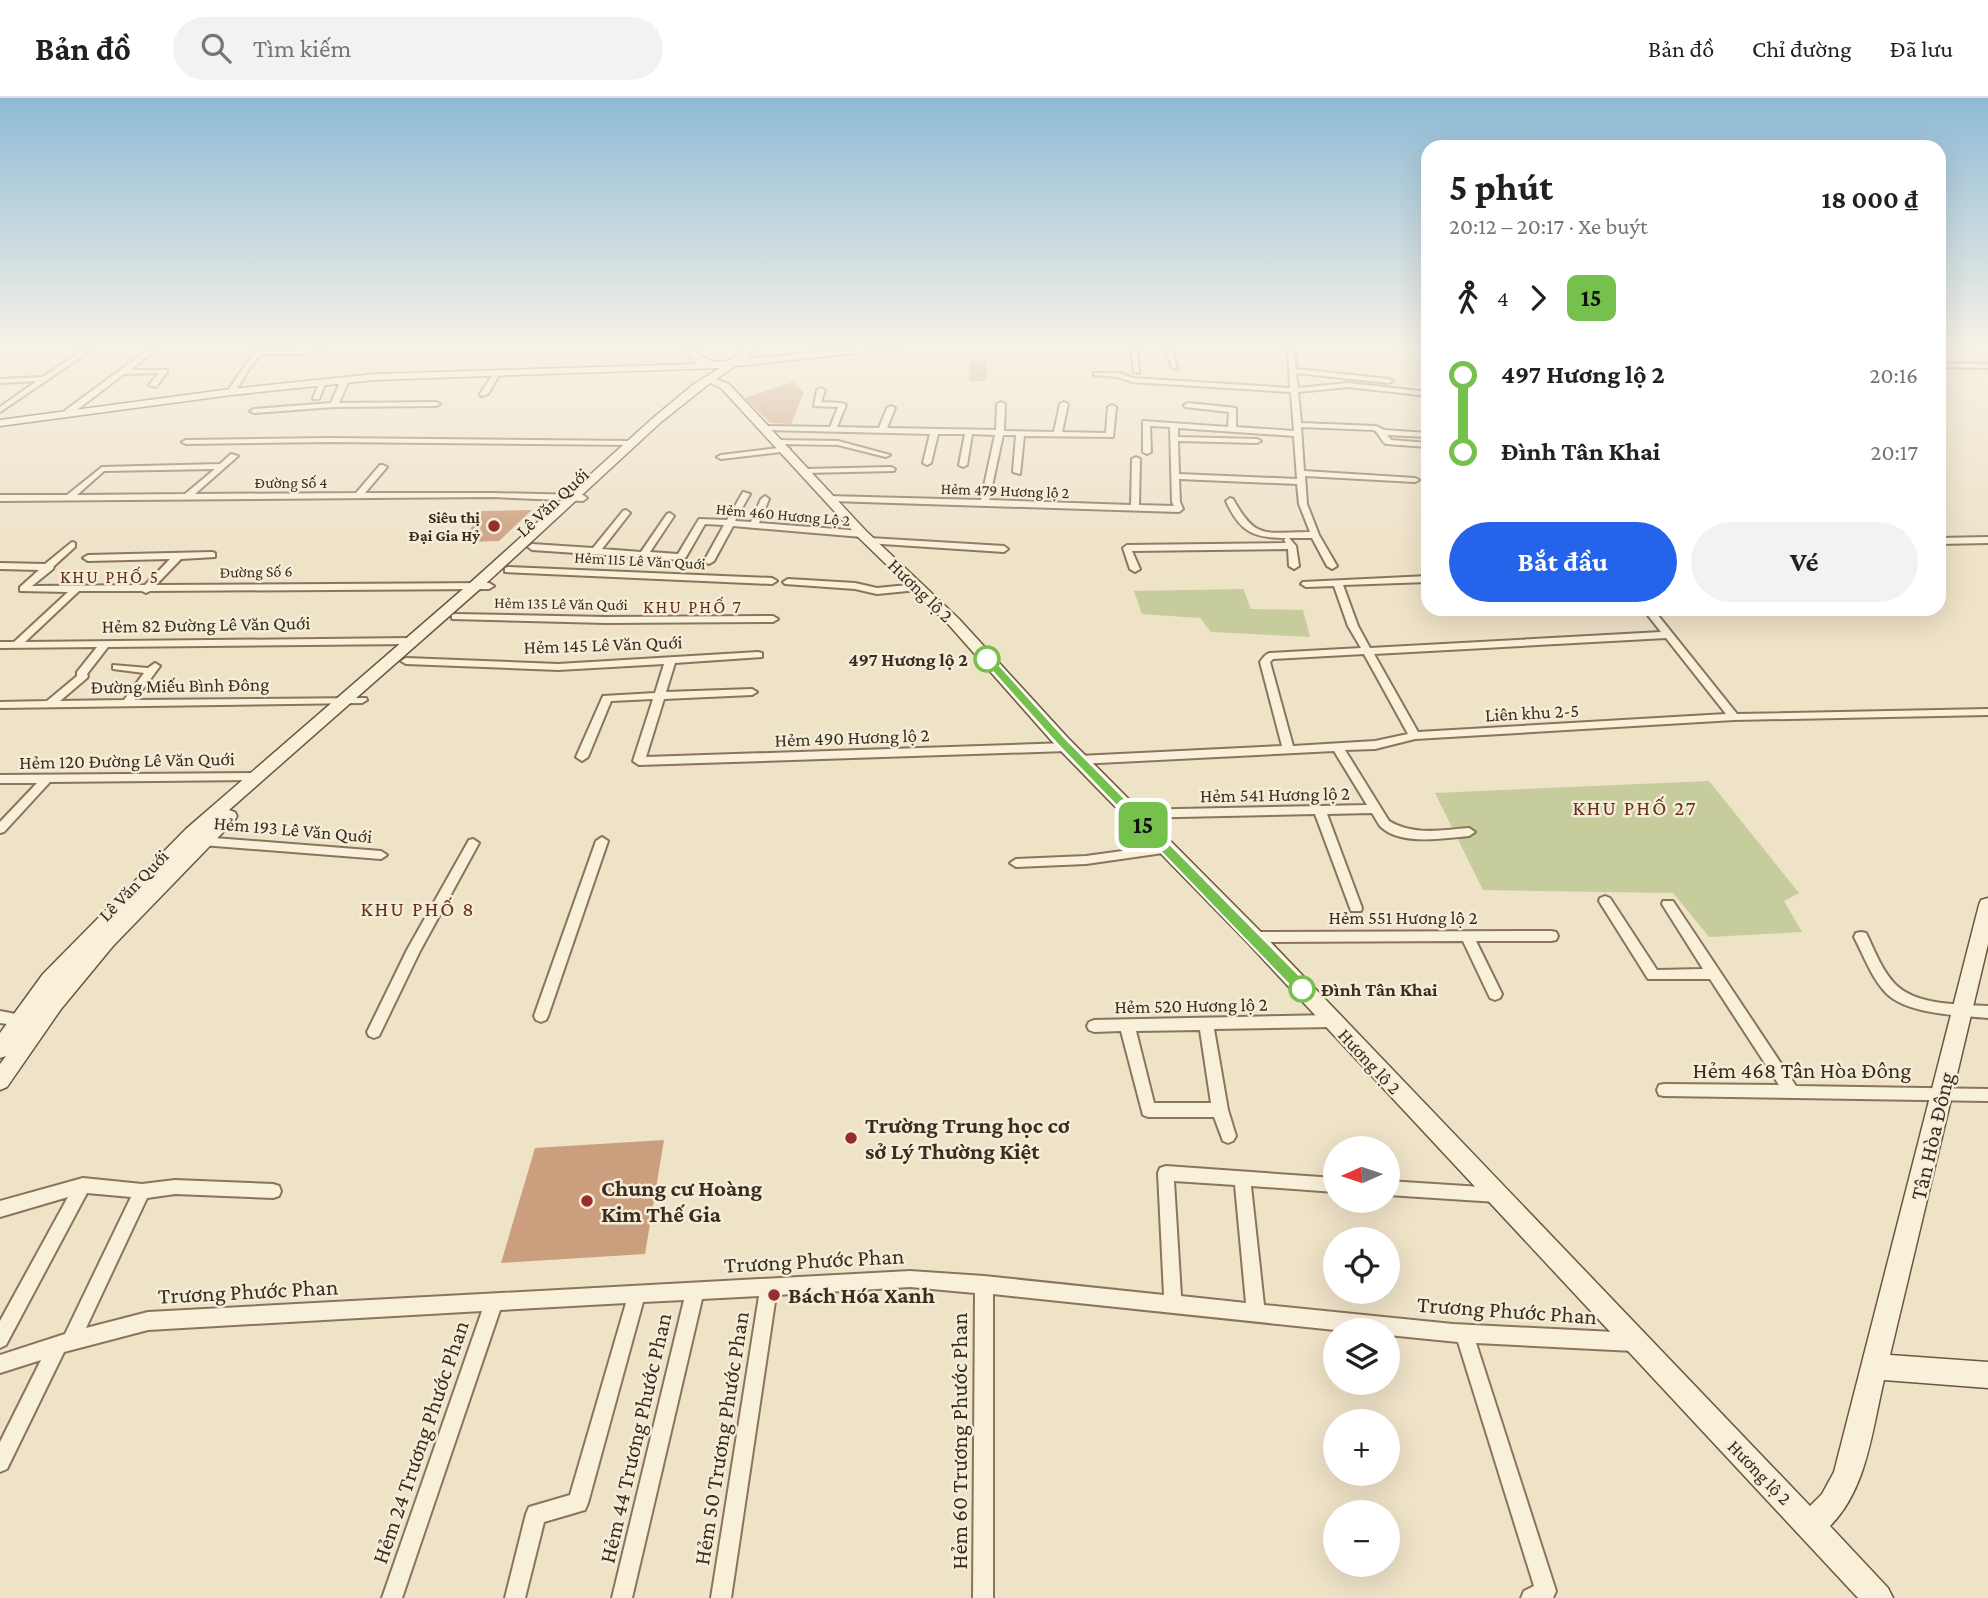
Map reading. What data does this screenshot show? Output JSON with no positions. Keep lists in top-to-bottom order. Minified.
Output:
{"streets":{"main road":["Lê Văn Quới","Hương lộ 2","Tân Hòa Đông"],"street":["Đường Số 4","Hẻm 479 Hương lộ 2","Hẻm 460 Hương Lộ 2","Hẻm 115 Lê Văn Quới","Đường Số 6","Hẻm 135 Lê Văn Quới","Hẻm 82 Đường Lê Văn Quới","Hẻm 145 Lê Văn Quới","Đường Miếu Bình Đông","Liên khu 2-5","Hẻm 490 Hương lộ 2","Hẻm 120 Đường Lê Văn Quới","Hẻm 541 Hương lộ 2","Hẻm 193 Lê Văn Quới","Hẻm 551 Hương lộ 2","Hẻm 520 Hương lộ 2","Hẻm 468 Tân Hòa Đông","Trương Phước Phan","Hẻm 44 Trương Phước Phan","Hẻm 50 Trương Phước Phan","Hẻm 60 Trương Phước Phan","Hẻm 24 Trương Phước Phan"]},"crossings":[["Đường Số 4","Lê Văn Quới"],["Hẻm 479 Hương lộ 2","Hương lộ 2"],["Lê Văn Quới","Hẻm 115 Lê Văn Quới"],["Lê Văn Quới","Đường Số 6"],["Lê Văn Quới","Hẻm 135 Lê Văn Quới"],["Lê Văn Quới","Hẻm 82 Đường Lê Văn Quới"],["Lê Văn Quới","Hẻm 145 Lê Văn Quới"],["Lê Văn Quới","Đường Miếu Bình Đông"],["Lê Văn Quới","Hẻm 120 Đường Lê Văn Quới"],["Lê Văn Quới","Hẻm 193 Lê Văn Quới"],["Hẻm 460 Hương Lộ 2","Hương lộ 2"],["Hương lộ 2","Liên khu 2-5"],["Hương lộ 2","Hẻm 490 Hương lộ 2"],["Hương lộ 2","Hẻm 541 Hương lộ 2"],["Hương lộ 2","Hẻm 551 Hương lộ 2"],["Hương lộ 2","Hẻm 520 Hương lộ 2"],["Hương lộ 2","Tân Hòa Đông"],["Hương lộ 2","Trương Phước Phan"],["Liên khu 2-5","Hẻm 490 Hương lộ 2"],["Hẻm 468 Tân Hòa Đông","Tân Hòa Đông"],["Trương Phước Phan","Hẻm 44 Trương Phước Phan"],["Trương Phước Phan","Hẻm 50 Trương Phước Phan"],["Trương Phước Phan","Hẻm 60 Trương Phước Phan"],["Trương Phước Phan","Hẻm 24 Trương Phước Phan"]],"districts":["KHU PHỐ 5","KHU PHỐ 7","KHU PHỐ 27","KHU PHỐ 8"],"places":["Siêu thị Đại Gia Hỷ","497 Hương lộ 2","Đình Tân Khai","Trường Trung học cơ sở Lý Thường Kiệt","Chung cư Hoàng Kim Thế Gia","Bách Hóa Xanh"],"lines":["bus line 15"],"north":"left","page":{"header":"Bản đồ","search":"Tìm kiếm","nav":["Bản đồ","Chỉ đường","Đã lưu"],"on_map":"15","heading":["5 phút","20:12 – 20:17 · Xe buýt","18 000 ₫"],"legs":["4","15"],"list":[{"name":"497 Hương lộ 2","value":"20:16"},{"name":"Đình Tân Khai","value":"20:17"}],"buttons":["Bắt đầu","Vé"],"map_buttons":["+","−"]}}
